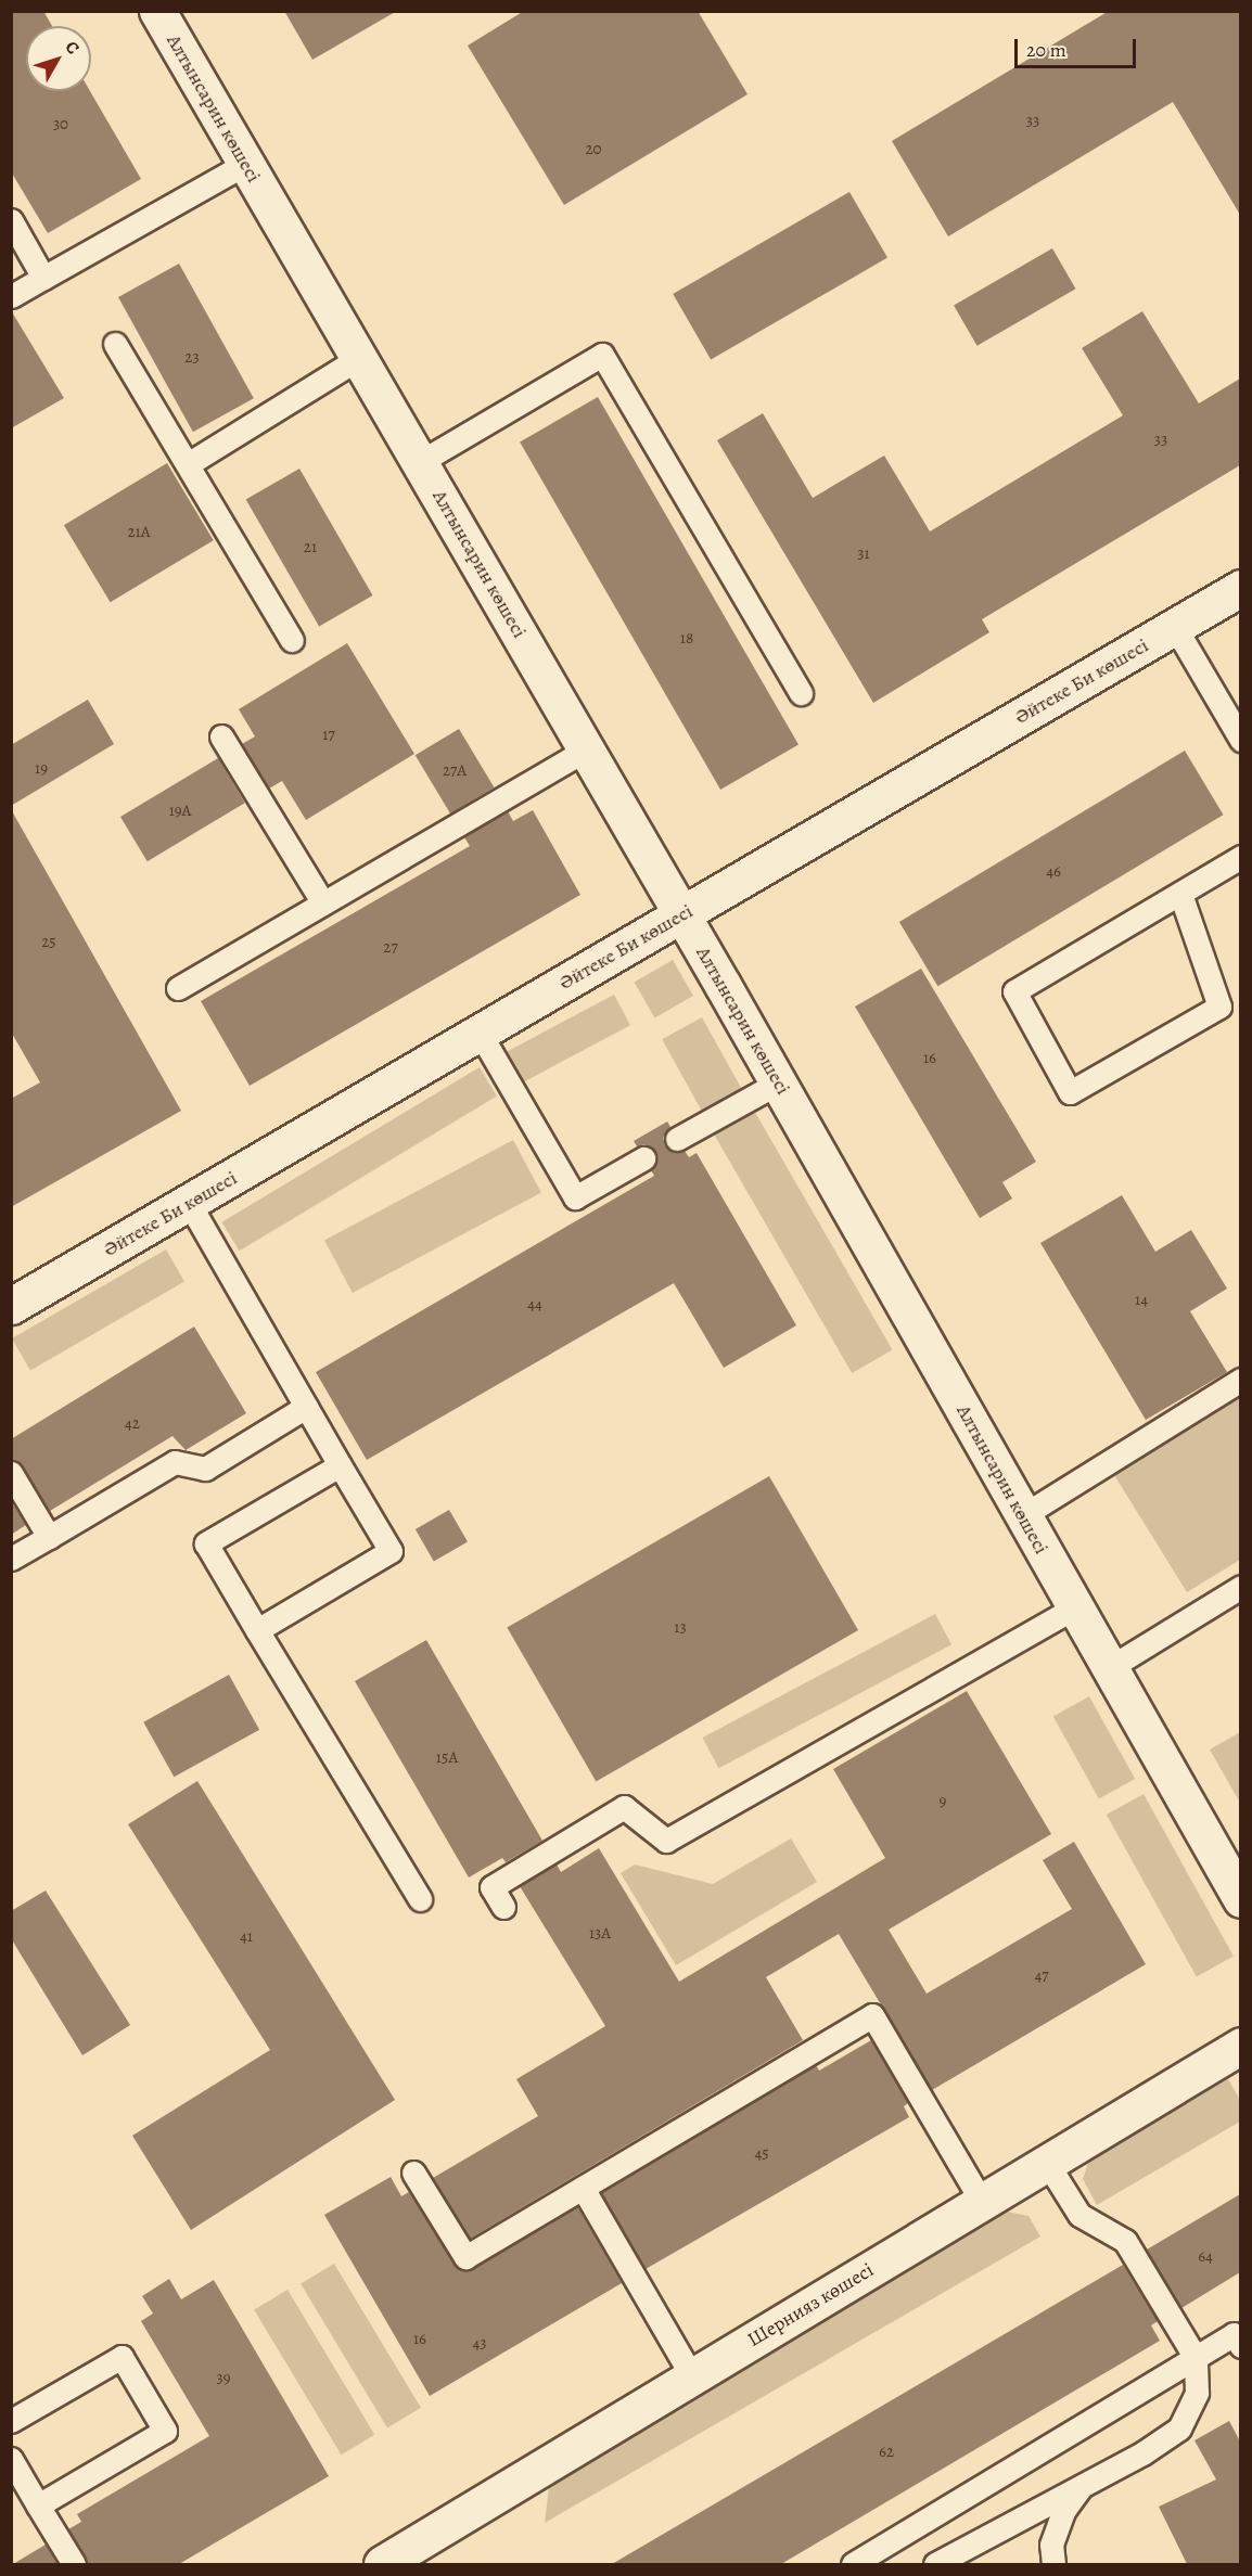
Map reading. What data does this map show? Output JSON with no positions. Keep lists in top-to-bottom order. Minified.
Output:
{"streets":{"street":["Алтынсарин көшесі","Әйтеке Би көшесі","Шернияз көшесі"]},"crossings":[["Алтынсарин көшесі","Әйтеке Би көшесі"]],"house_numbers":["33","30","20","23","33","21А","21","31","18","17","19","27А","19А","46","25","27","16","14","44","42","13","15А","9","13А","41","47","45","64","16","43","39","62"],"scale_bar":"20 m","north":"top right"}
